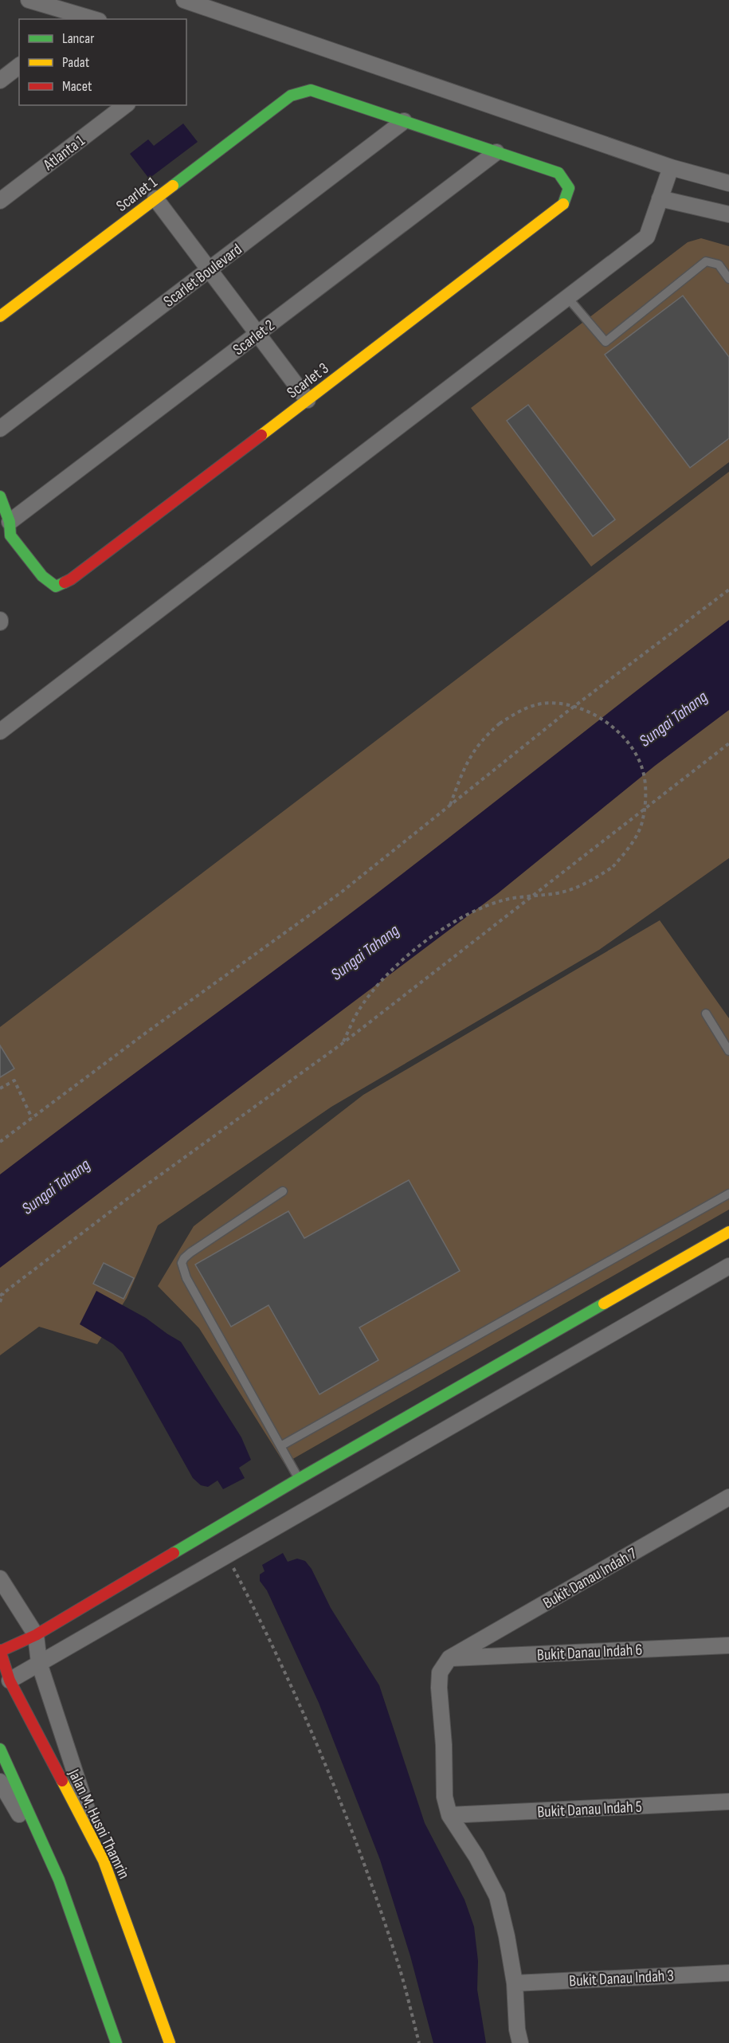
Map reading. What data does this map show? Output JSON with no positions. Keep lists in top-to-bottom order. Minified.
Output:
{"streets":{"street":["Atlanta 1","Scarlet 1","Scarlet Boulevard","Scarlet 2","Scarlet 3","Bukit Danau Indah 7","Bukit Danau Indah 6","Bukit Danau Indah 5","Jalan M. Husni Thamrin","Bukit Danau Indah 3"]},"crossings":[["Scarlet 1","Scarlet Boulevard"],["Scarlet 2","Scarlet 3"],["Bukit Danau Indah 7","Bukit Danau Indah 6"]],"water":["Sungai Tahang"],"legend":["Lancar","Padat","Macet"]}
